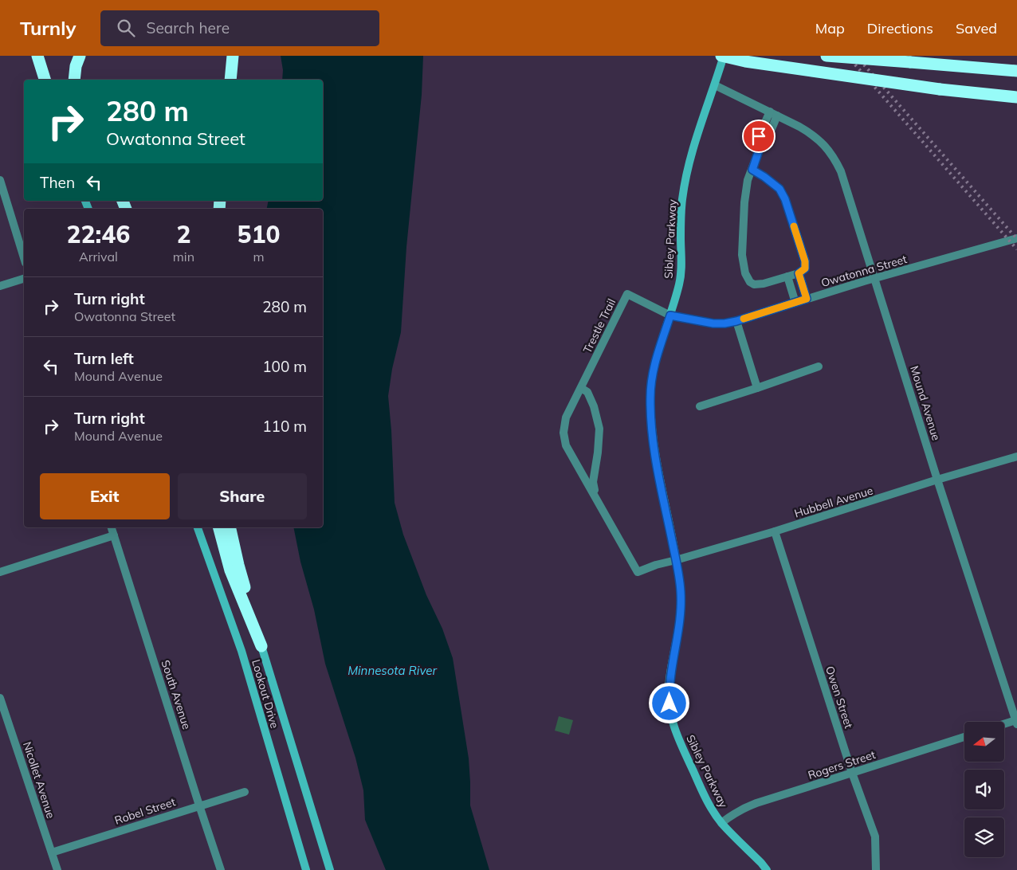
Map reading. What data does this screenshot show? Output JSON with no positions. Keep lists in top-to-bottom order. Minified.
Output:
{"streets":{"street":["Sibley Parkway","Owatonna Street","Trestle Trail","Mound Avenue","Hubbell Avenue","Lookout Drive","South Avenue","Owen Street","Rogers Street","Nicollet Avenue","Robel Street"]},"crossings":[["Sibley Parkway","Owatonna Street"],["Sibley Parkway","Trestle Trail"],["Sibley Parkway","Mound Avenue"],["Sibley Parkway","Hubbell Avenue"],["Sibley Parkway","Rogers Street"],["Owatonna Street","Trestle Trail"],["Owatonna Street","Mound Avenue"],["Trestle Trail","Hubbell Avenue"],["Mound Avenue","Hubbell Avenue"],["Hubbell Avenue","Owen Street"],["South Avenue","Robel Street"],["Owen Street","Rogers Street"],["Nicollet Avenue","Robel Street"]],"water":["Minnesota River"],"north":"left","page":{"header":"Turnly","search":"Search here","nav":["Map","Directions","Saved"],"turn":["280 m","Owatonna Street"],"then":"Then","eta":["22:46","Arrival","2","min","510","m"],"list":[{"name":"Turn right","note":"Owatonna Street","value":"280 m"},{"name":"Turn left","note":"Mound Avenue","value":"100 m"},{"name":"Turn right","note":"Mound Avenue","value":"110 m"}],"buttons":["Exit","Share"]}}
